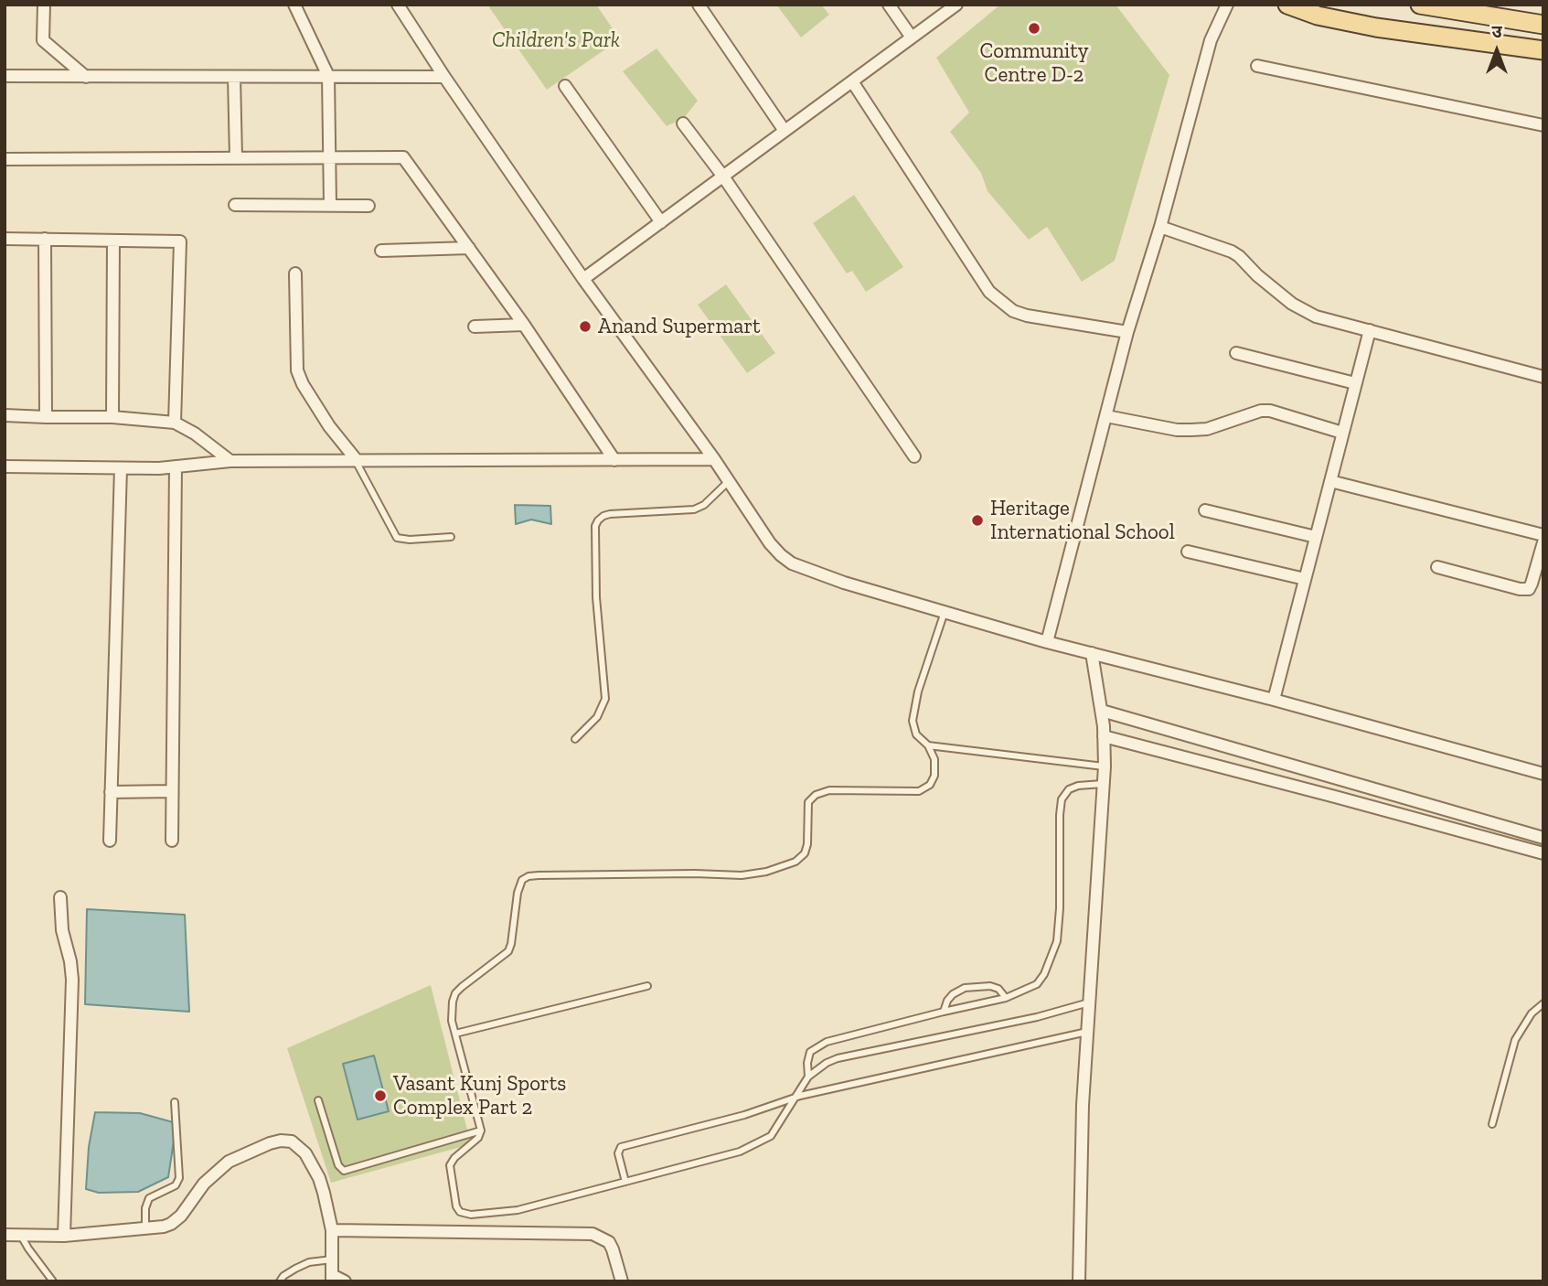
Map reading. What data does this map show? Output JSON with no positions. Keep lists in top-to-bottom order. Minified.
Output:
{"parks":["Children's Park"],"places":["Community Centre D-2","Anand Supermart","Heritage International School","Vasant Kunj Sports Complex Part 2"],"north":"top"}
